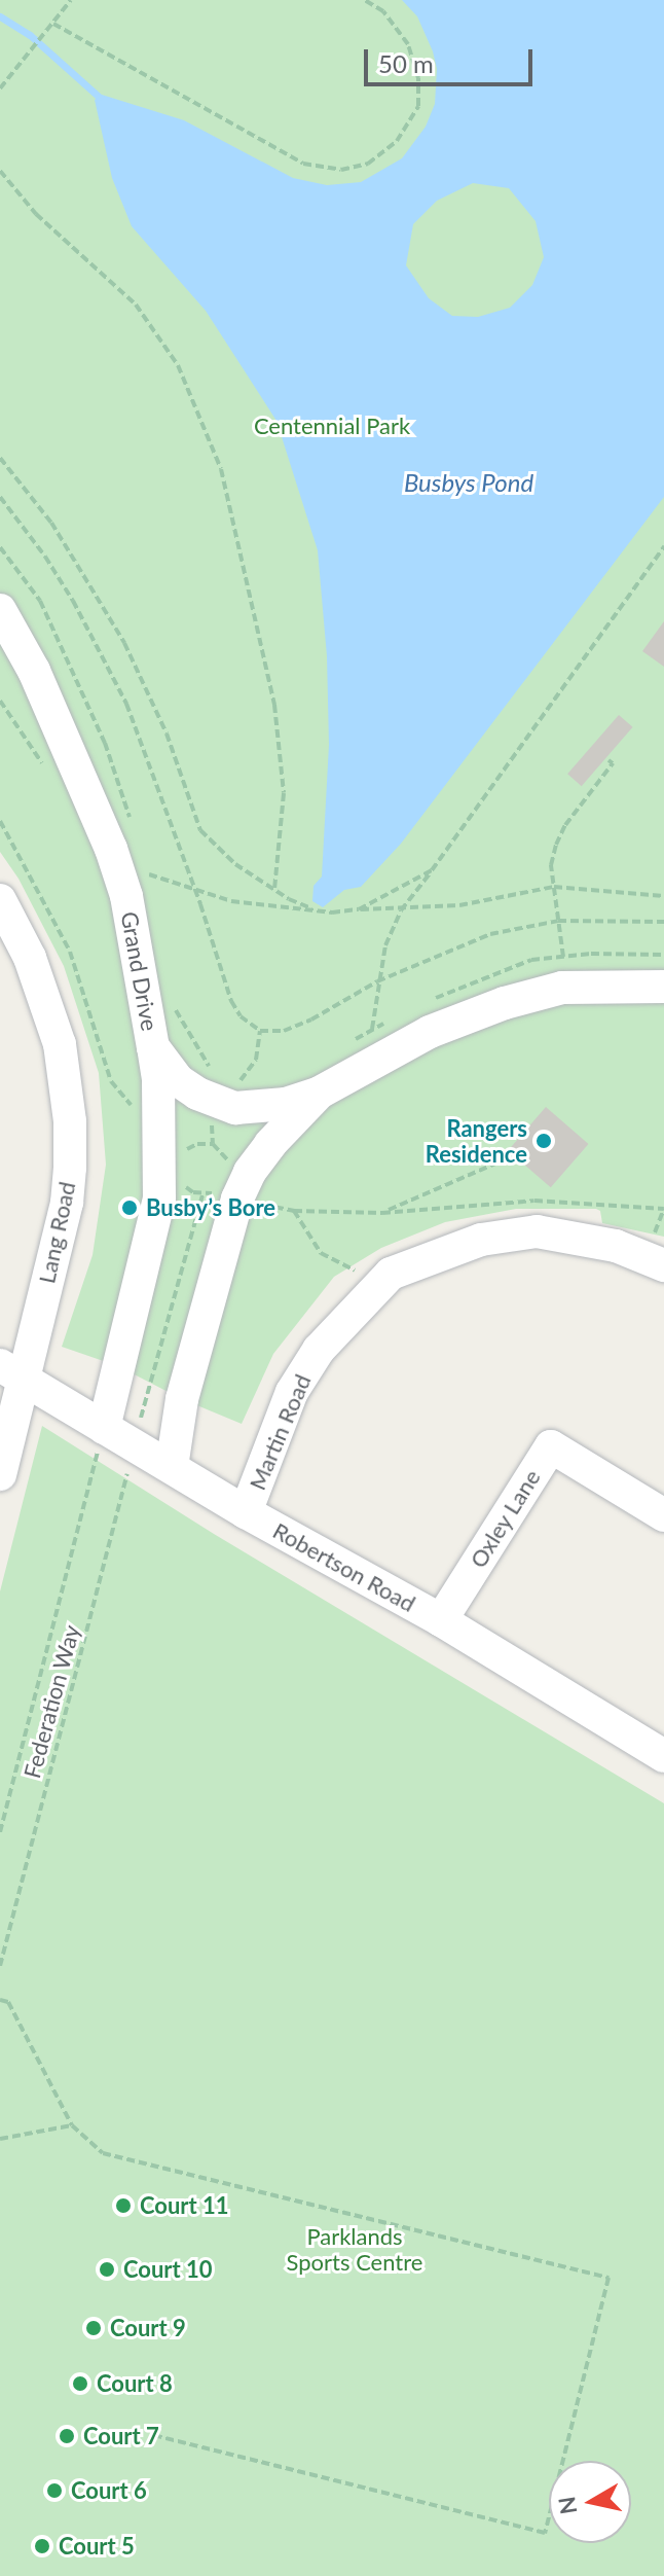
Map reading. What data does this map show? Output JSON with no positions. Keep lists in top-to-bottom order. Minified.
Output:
{"streets":{"street":["Grand Drive","Lang Road","Martin Road","Oxley Lane","Robertson Road"],"path":["Federation Way"]},"crossings":[["Lang Road","Robertson Road"],["Martin Road","Robertson Road"],["Oxley Lane","Robertson Road"],["Robertson Road","Federation Way"]],"water":["Busbys Pond"],"parks":["Centennial Park","Parklands Sports Centre"],"places":["Rangers Residence","Busby’s Bore","Court 11","Court 10","Court 9","Court 8","Court 7","Court 6","Court 5"],"scale_bar":"50 m","north":"left"}
